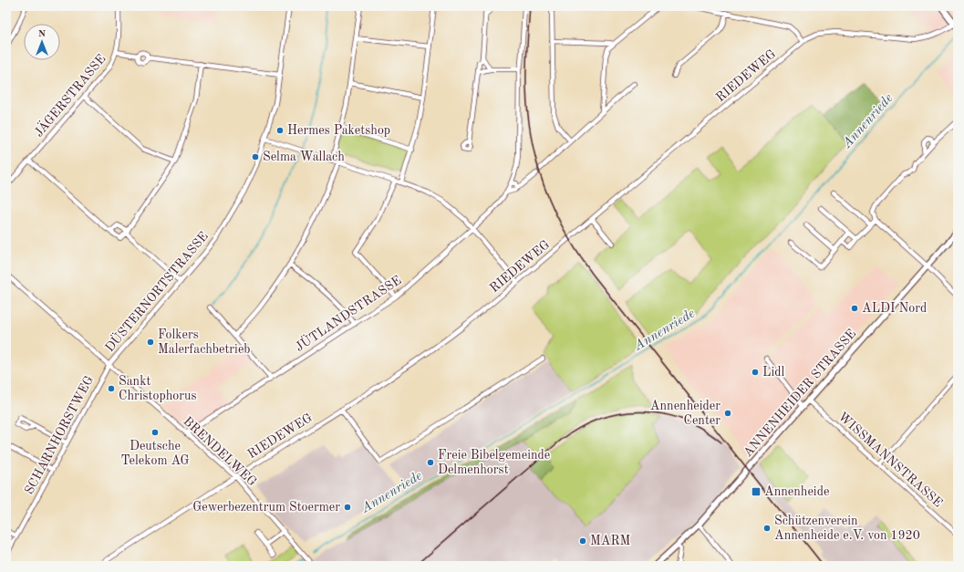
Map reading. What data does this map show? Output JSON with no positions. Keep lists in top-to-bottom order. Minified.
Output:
{"streets":{"street":["RIEDEWEG","JÄGERSTRASSE","DÜSTERNORTSTRASSE","JÜTLANDSTRASSE","ANNENHEIDER STRASSE","SCHARNHORSTWEG","BRENDELWEG","WISSMANNSTRASSE"]},"crossings":[["RIEDEWEG","BRENDELWEG"],["DÜSTERNORTSTRASSE","SCHARNHORSTWEG"],["DÜSTERNORTSTRASSE","BRENDELWEG"],["JÜTLANDSTRASSE","BRENDELWEG"],["ANNENHEIDER STRASSE","WISSMANNSTRASSE"],["SCHARNHORSTWEG","BRENDELWEG"]],"water":["Annenriede"],"places":{"other":["Hermes Paketshop","Selma Wallach","ALDI Nord","Folkers Malerfachbetrieb","Lidl","Sankt Christophorus","Annenheider Center","Deutsche Telekom AG","Freie Bibelgemeinde Delmenhorst","Gewerbezentrum Stoermer","Schützenverein Annenheide e.V. von 1920","MARM"],"transit":["Annenheide"]},"north":"top"}
